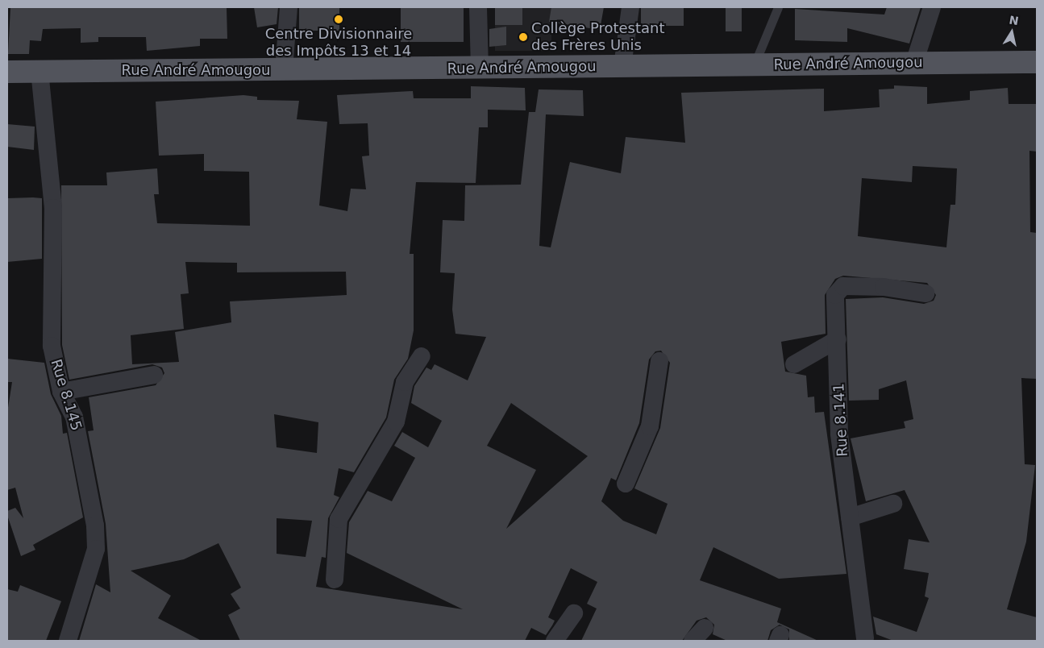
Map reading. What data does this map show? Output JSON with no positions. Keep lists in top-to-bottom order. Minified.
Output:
{"streets":{"main road":["Rue André Amougou"],"street":["Rue 8.145","Rue 8.141"]},"crossings":[["Rue André Amougou","Rue 8.145"]],"places":["Centre Divisionnaire des Impôts 13 et 14","Collège Protestant des Frères Unis"],"north":"top"}
